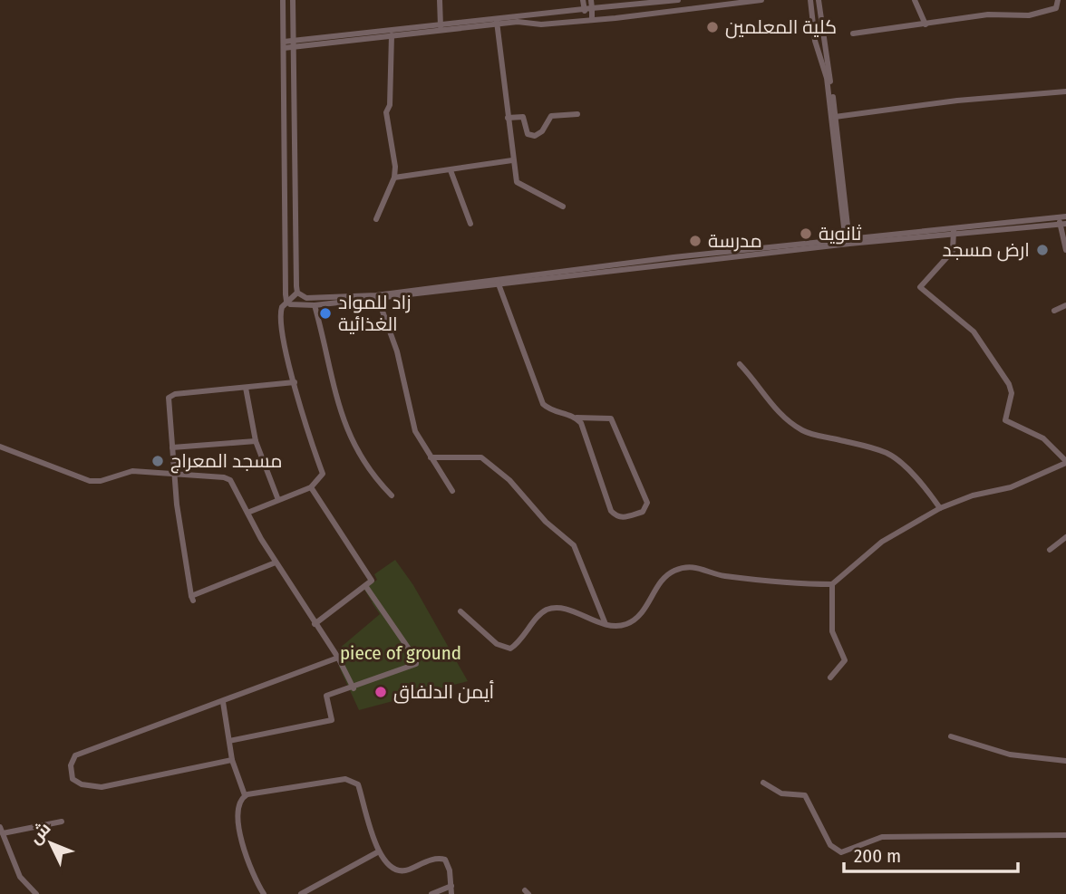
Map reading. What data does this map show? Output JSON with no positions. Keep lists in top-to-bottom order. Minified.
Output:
{"parks":["piece of ground"],"places":["كلية المعلمين","ثانوية","مدرسة","ارض مسجد","زاد للمواد الغذائية","مسجد المعراج","أيمن الدلفاق"],"scale_bar":"200 m","north":"top left"}
